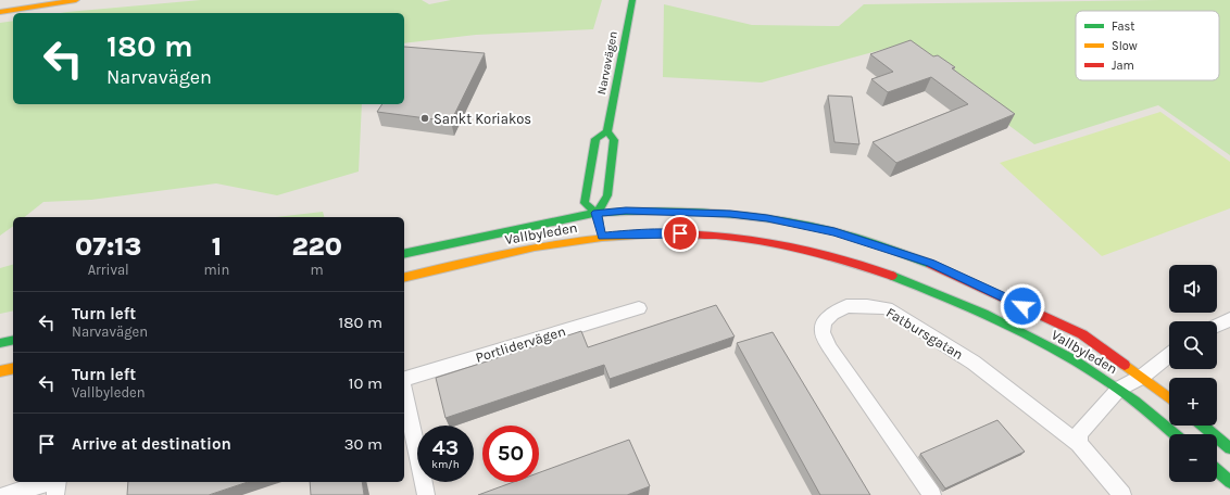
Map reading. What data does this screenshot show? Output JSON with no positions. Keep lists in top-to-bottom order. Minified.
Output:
{"streets":{"main road":["Narvavägen","Vallbyleden"],"street":["Fatbursgatan","Portlidervägen"]},"crossings":[["Narvavägen","Vallbyleden"]],"places":["Sankt Koriakos"],"legend":["Fast","Slow","Jam"],"page":{"turn":["180 m","Narvavägen"],"eta":["07:13","Arrival","1","min","220","m"],"map_buttons":["+","−"],"list":[{"name":"Turn left","note":"Narvavägen","value":"180 m"},{"name":"Turn left","note":"Vallbyleden","value":"10 m"},{"name":"Arrive at destination","value":"30 m"}],"speed":"43 km/h","limit":"50"}}
